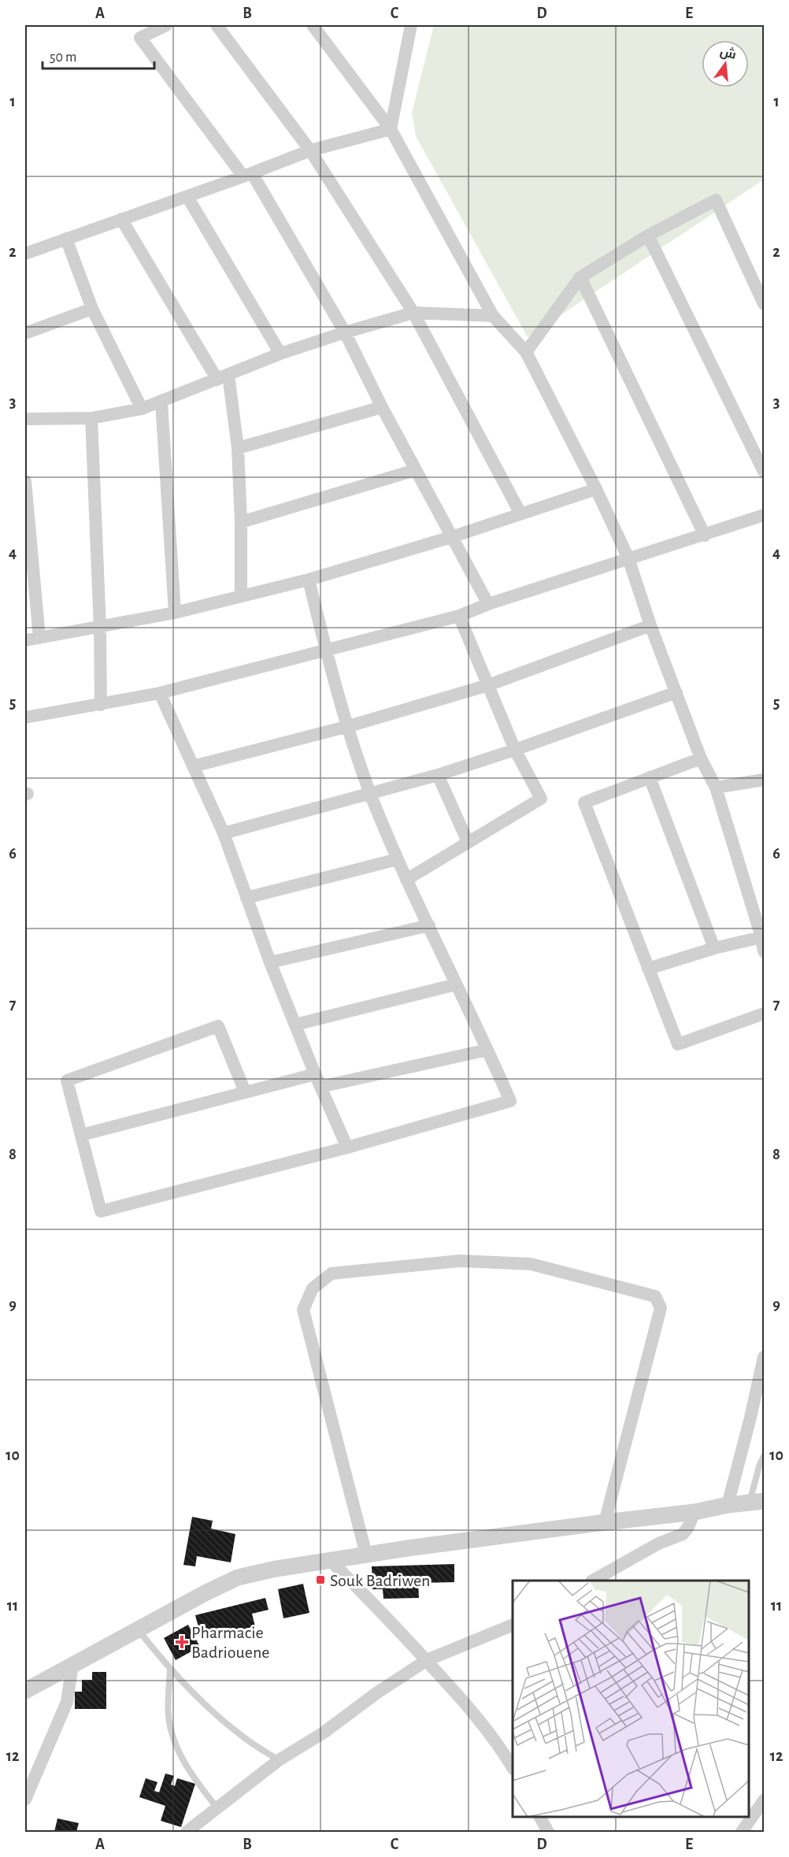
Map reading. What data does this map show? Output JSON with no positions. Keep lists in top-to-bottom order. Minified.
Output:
{"places":{"transit":["Souk Badriwen"],"health":["Pharmacie Badriouene"]},"scale_bar":"50 m","north":"top","grid":{"columns":["A","B","C","D","E"],"rows":["1","2","3","4","5","6","7","8","9","10","11","12"]}}
